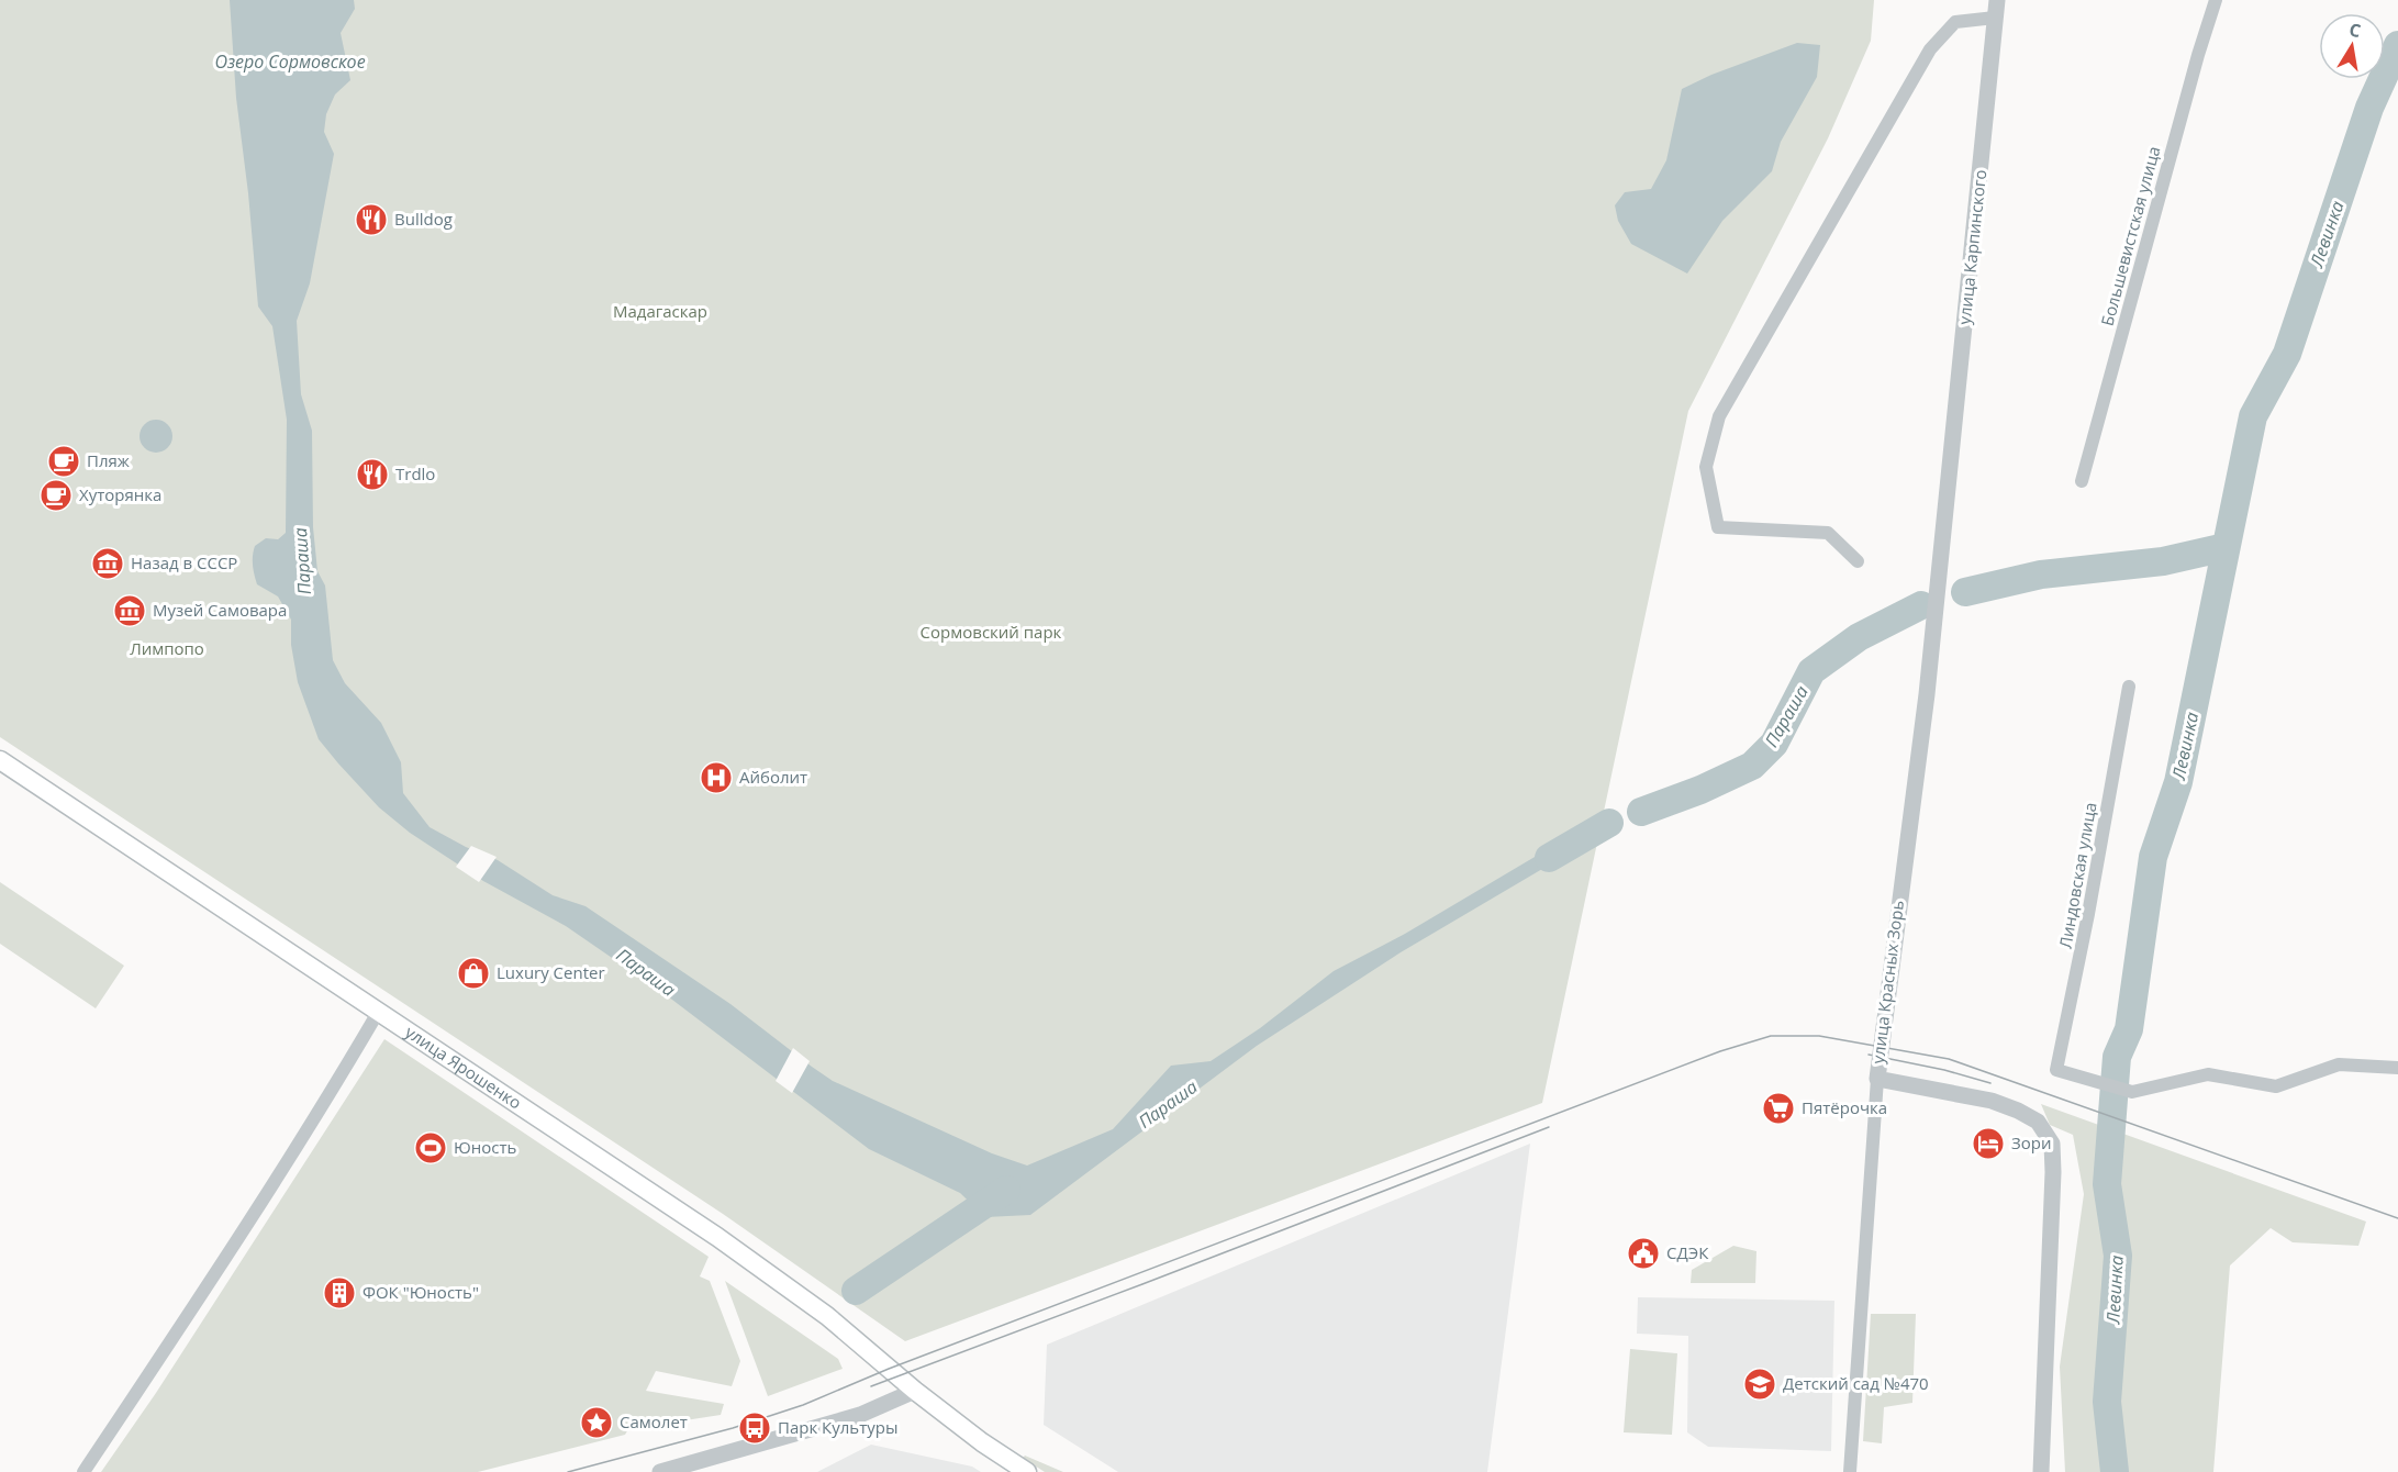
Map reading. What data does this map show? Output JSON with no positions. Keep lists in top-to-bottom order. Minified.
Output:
{"streets":{"main road":["улица Ярошенко"],"street":["Большевистская улица","улица Карпинского","Линдовская улица","улица Красных Зорь"]},"crossings":[["улица Карпинского","улица Красных Зорь"]],"water":["Озеро Сормовское","Левинка","Параша"],"parks":["Мадагаскар","Сормовский парк","Лимпопо"],"places":{"restaurant":["Bulldog","Trdlo"],"cafe":["Пляж","Хуторянка"],"museum":["Назад в СССР","Музей Самовара"],"hospital":["Айболит"],"shop":["Luxury Center"],"supermarket":["Пятёрочка"],"hotel":["Зори"],"sports":["Юность"],"public building":["СДЭК"],"building":["ФОК \"Юность\""],"school or university":["Детский сад №470"],"place":["Самолет"],"bus stop":["Парк Культуры"]},"north":"top"}
